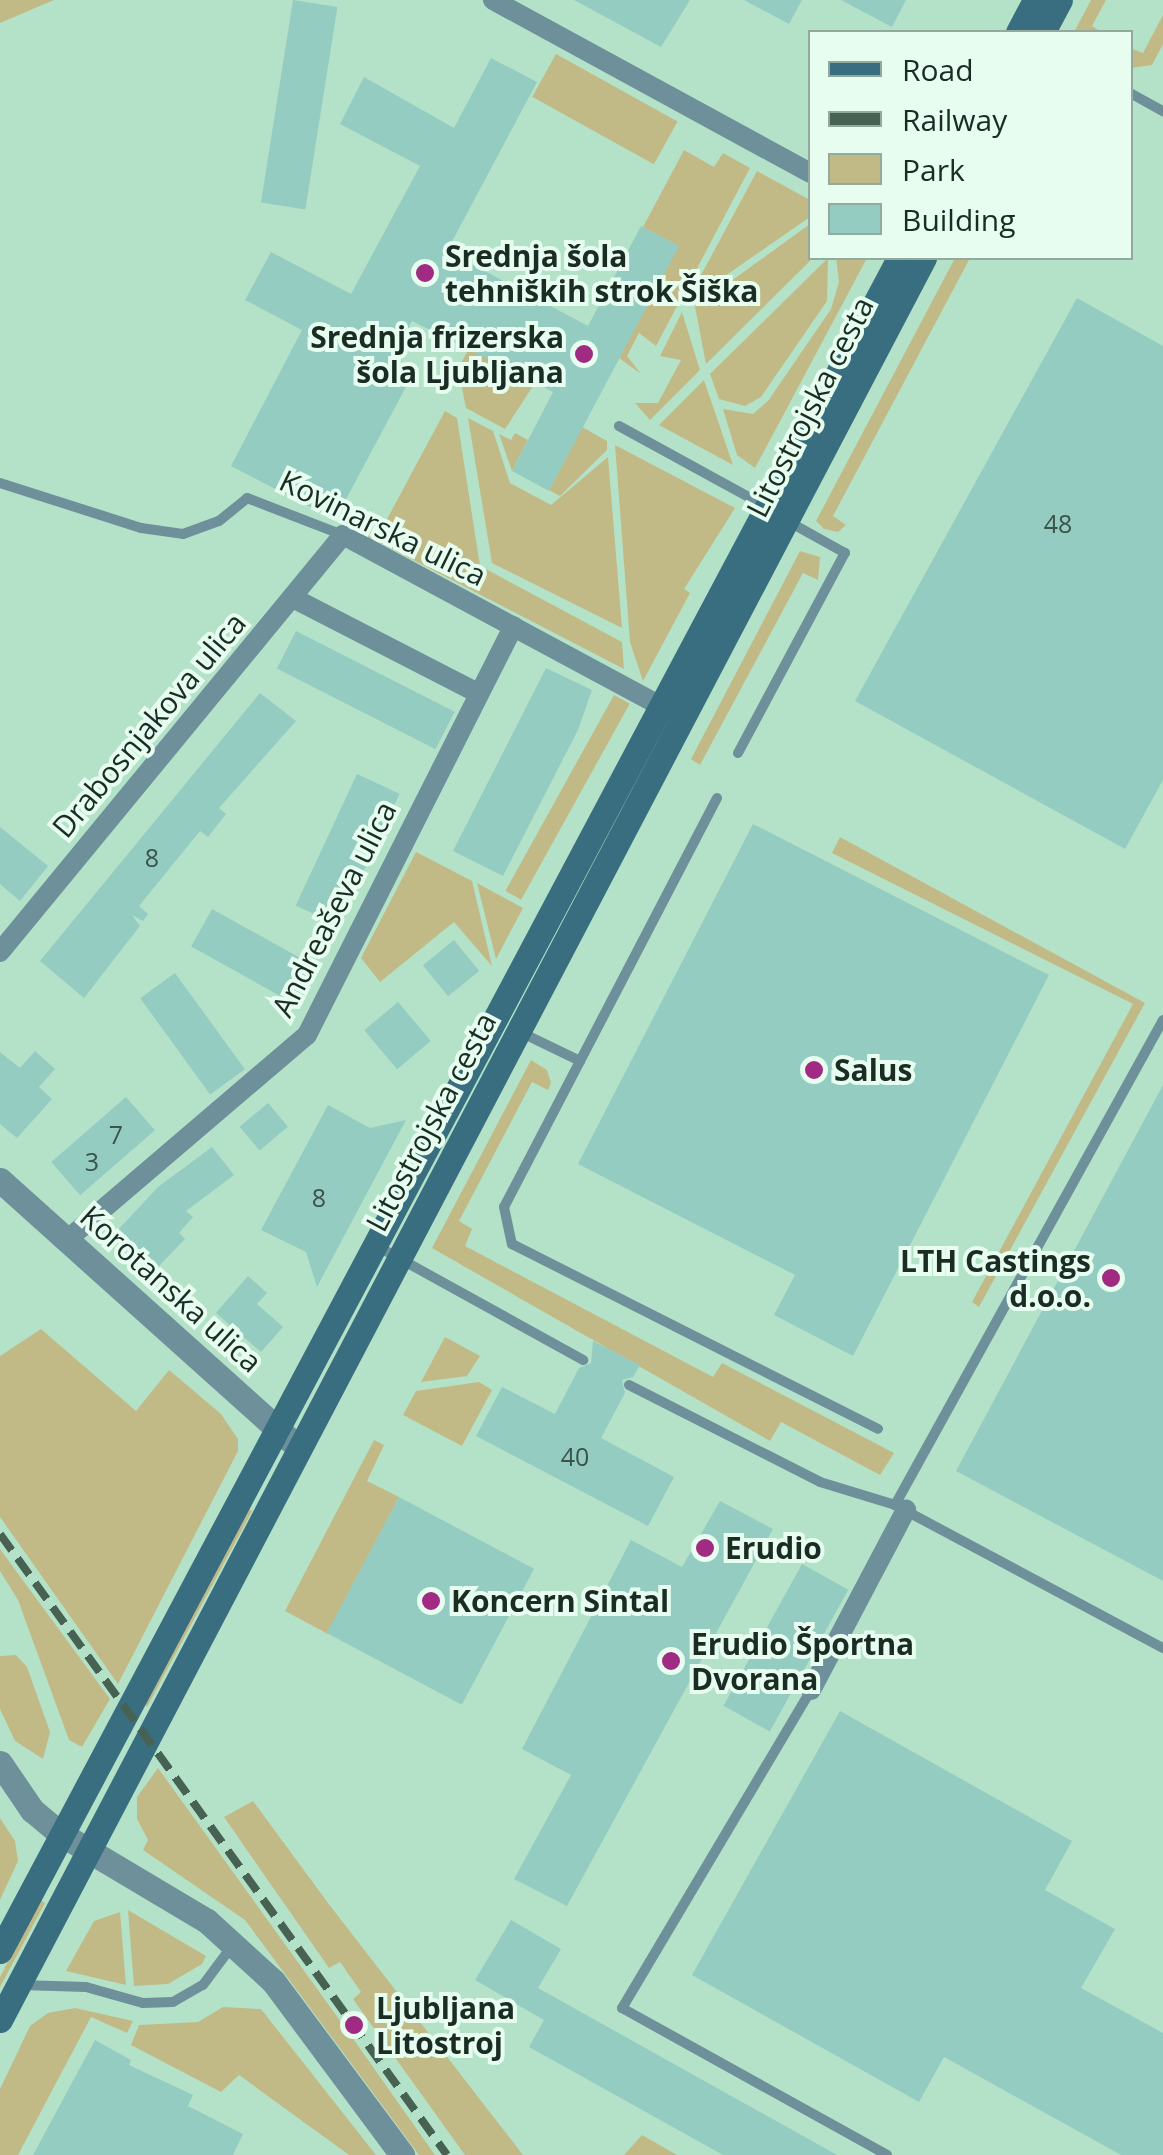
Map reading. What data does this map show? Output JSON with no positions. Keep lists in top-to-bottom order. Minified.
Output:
{"streets":{"main road":["Litostrojska cesta"],"street":["Kovinarska ulica","Drabosnjakova ulica","Andreaševa ulica","Korotanska ulica"]},"crossings":[["Litostrojska cesta","Kovinarska ulica"],["Litostrojska cesta","Korotanska ulica"],["Kovinarska ulica","Drabosnjakova ulica"],["Andreaševa ulica","Korotanska ulica"]],"places":["Srednja šola tehniških strok Šiška","Srednja frizerska šola Ljubljana","Salus","LTH Castings d.o.o.","Erudio","Koncern Sintal","Erudio Športna Dvorana","Ljubljana Litostroj"],"house_numbers":["48","8","7","3","8","40"],"legend":["Road","Railway","Park","Building"]}
